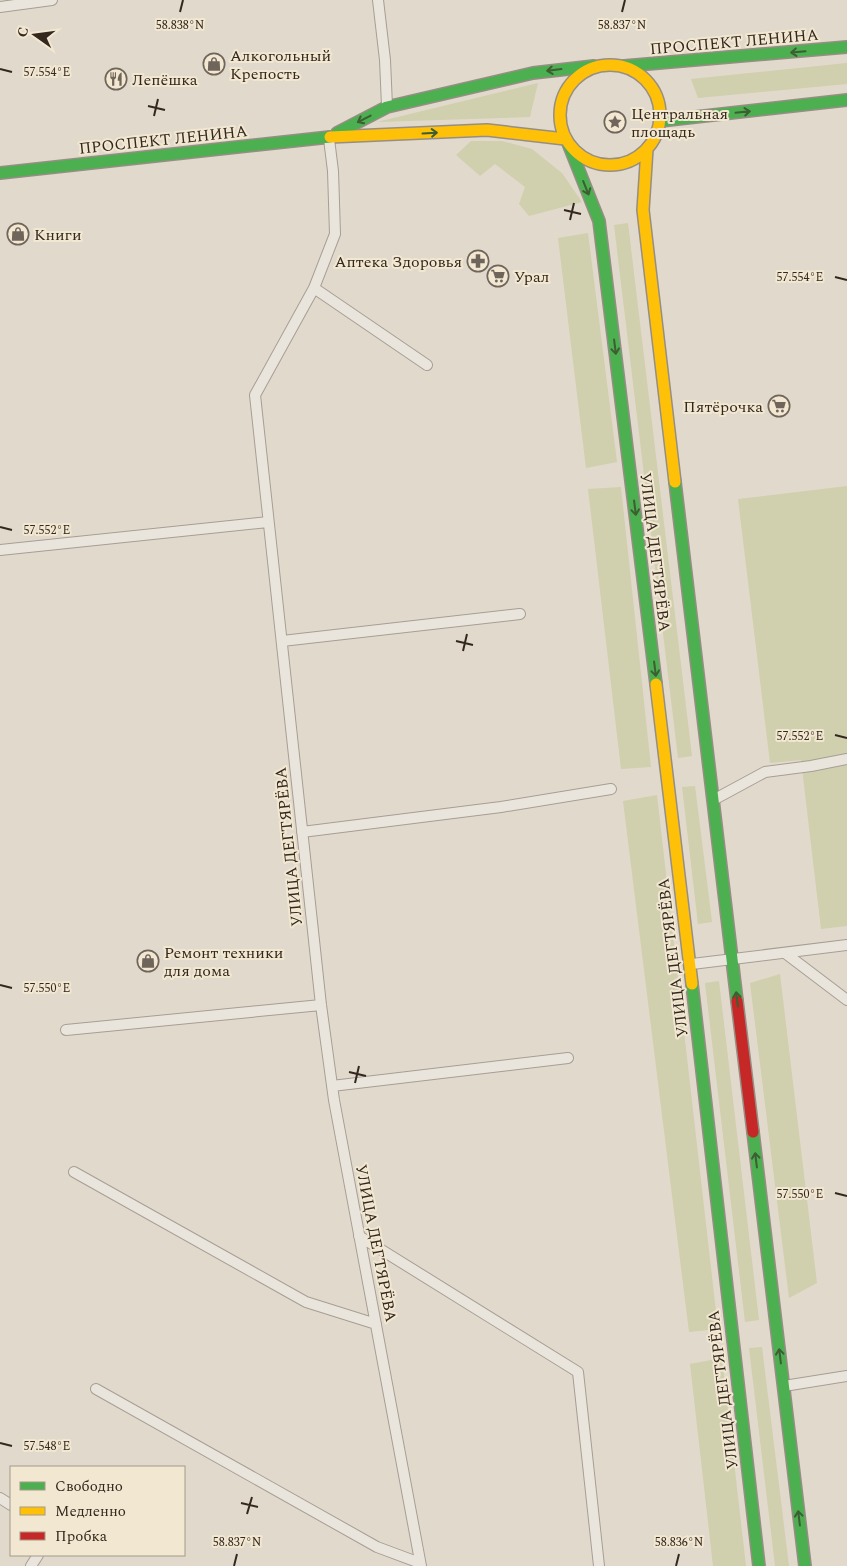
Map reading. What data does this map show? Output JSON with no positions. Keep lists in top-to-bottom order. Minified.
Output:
{"streets":{"main road":["ПРОСПЕКТ ЛЕНИНА","УЛИЦА ДЕГТЯРЁВА"]},"crossings":[["ПРОСПЕКТ ЛЕНИНА","УЛИЦА ДЕГТЯРЁВА"]],"places":{"shop":["Алкогольный Крепость","Книги","Ремонт техники для дома"],"restaurant":["Лепёшка"],"place":["Центральная площадь"],"pharmacy":["Аптека Здоровья"],"supermarket":["Урал","Пятёрочка"]},"legend":["Свободно","Медленно","Пробка"],"north":"left","coordinates":["58.838°N","58.837°N","57.554°E","57.552°E","57.550°E","57.548°E","58.836°N"]}
